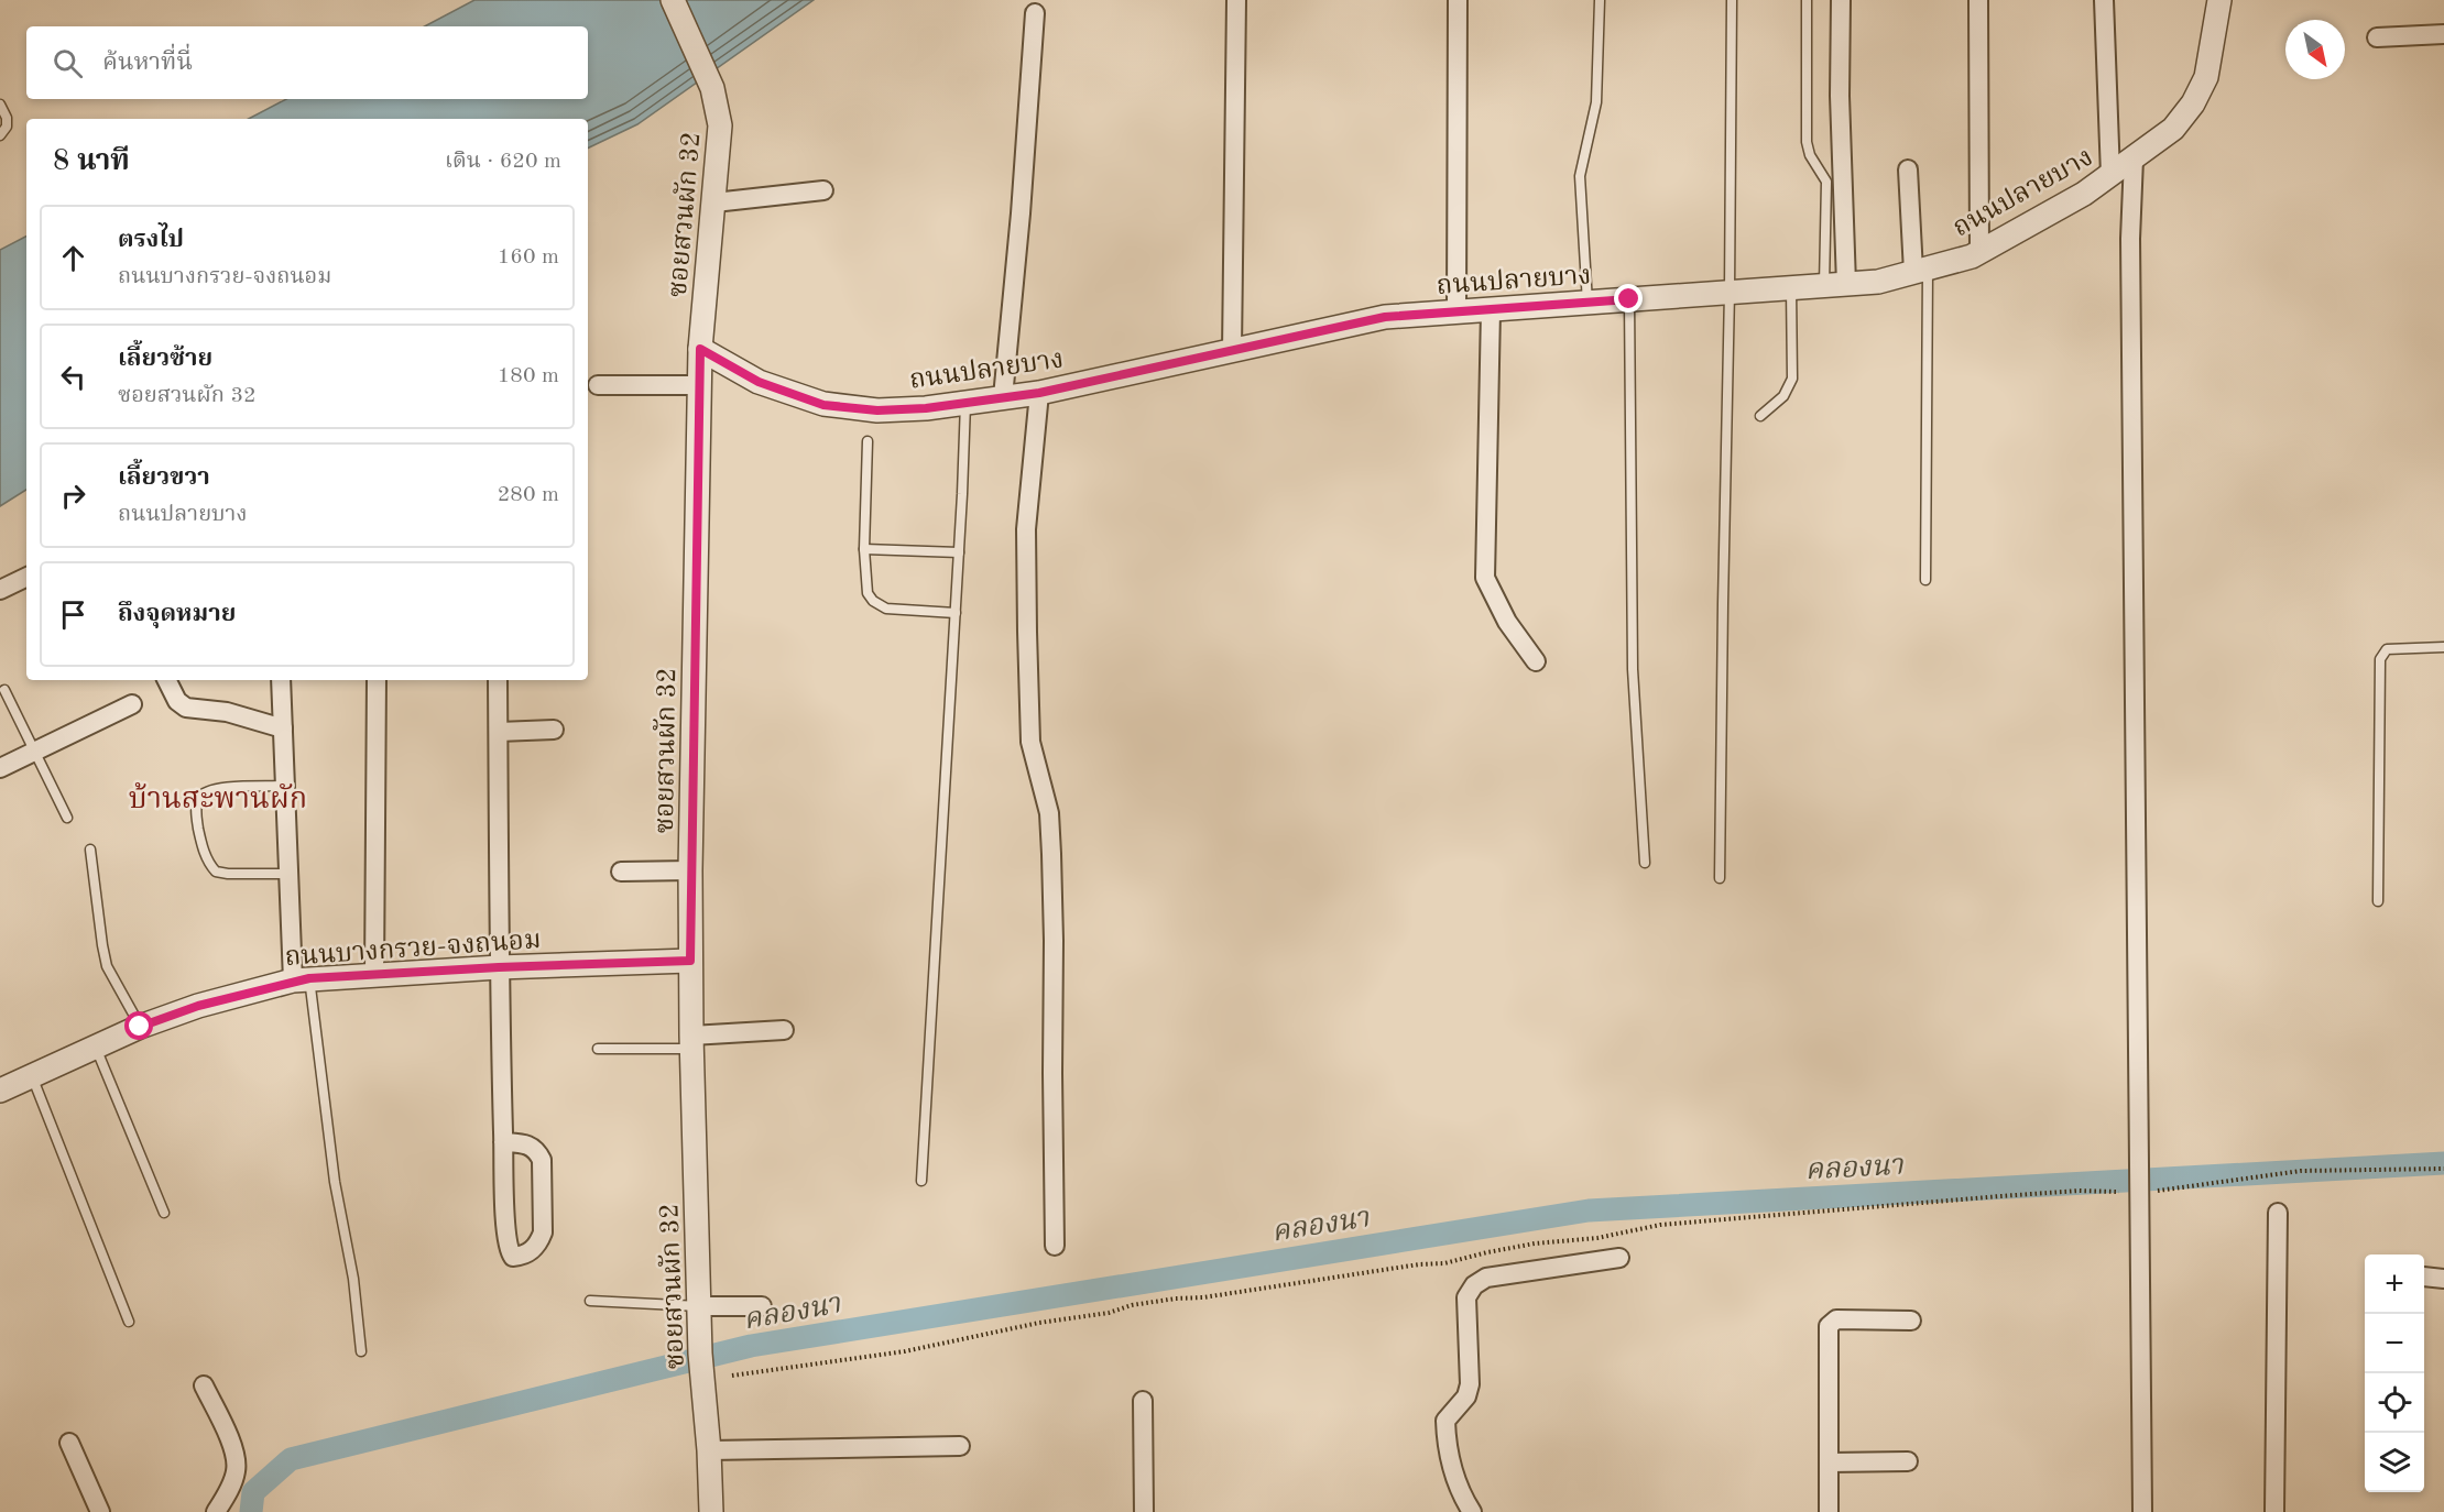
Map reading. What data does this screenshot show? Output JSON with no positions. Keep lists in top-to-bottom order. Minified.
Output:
{"streets":{"street":["ถนนปลายบาง","ซอยสวนผัก 32","ถนนบางกรวย-จงถนอม"]},"crossings":[["ถนนปลายบาง","ซอยสวนผัก 32"],["ซอยสวนผัก 32","ถนนบางกรวย-จงถนอม"]],"districts":["บ้านสะพานผัก"],"water":["คลองนา"],"north":"bottom right","page":{"search":"ค้นหาที่นี่","heading":["8 นาที","เดิน · 620 m"],"list":[["ตรงไป","ถนนบางกรวย-จงถนอม","160 m"],["เลี้ยวซ้าย","ซอยสวนผัก 32","180 m"],["เลี้ยวขวา","ถนนปลายบาง","280 m"],"ถึงจุดหมาย"],"map_buttons":["+","−"]}}
